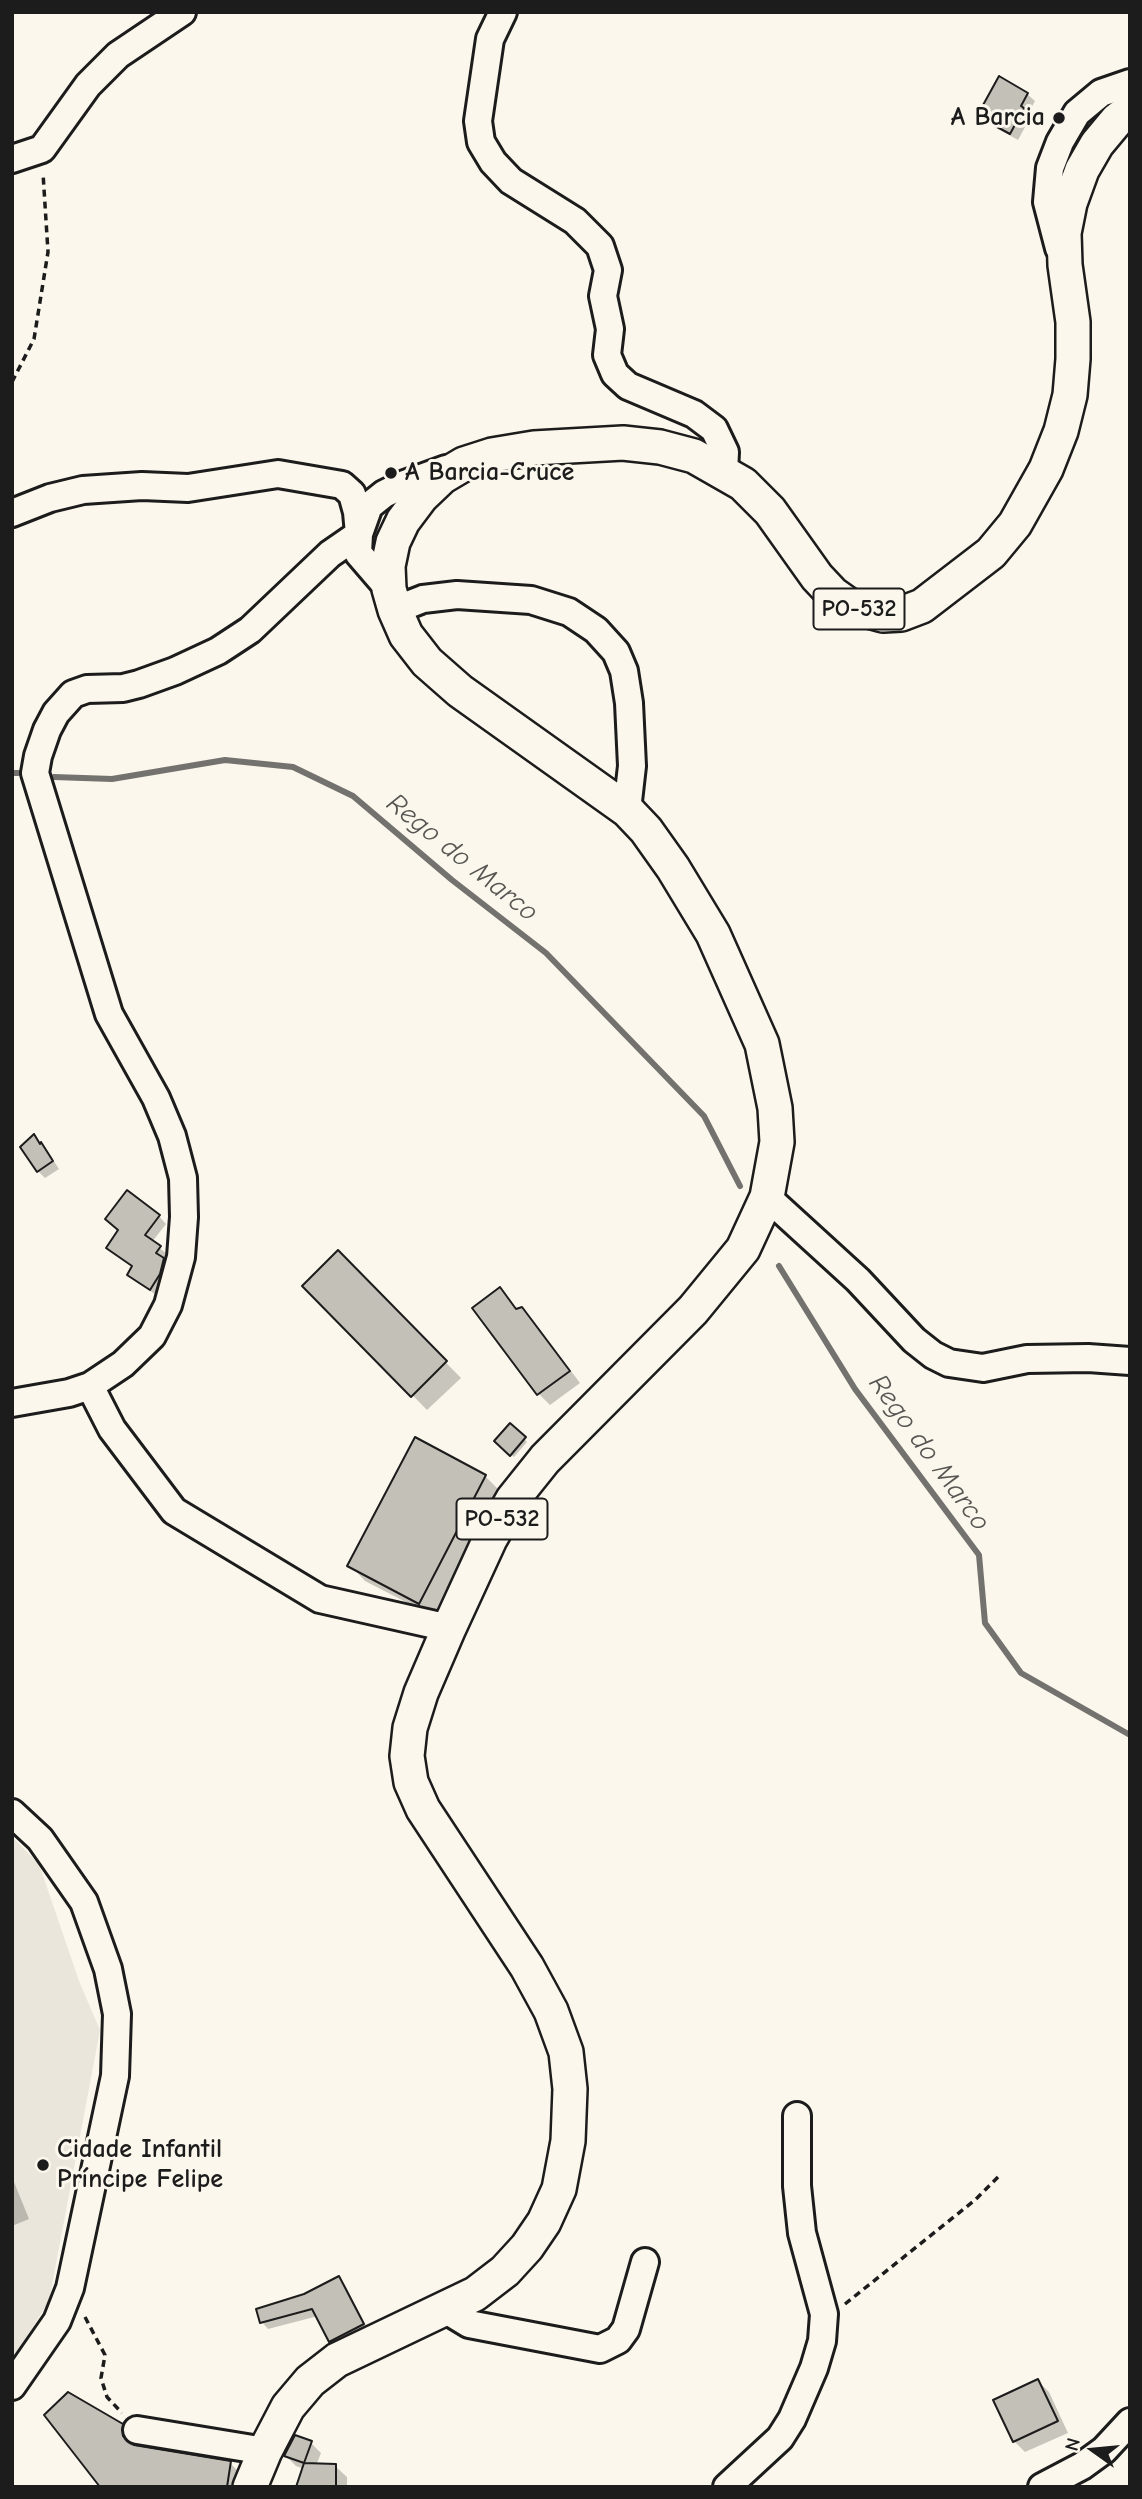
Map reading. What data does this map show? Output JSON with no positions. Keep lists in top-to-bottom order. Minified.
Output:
{"streets":{"main road":["PO-532"]},"water":["Rego do Marco"],"places":["A Barcia","A Barcia-Cruce","Cidade Infantil Príncipe Felipe"],"north":"left"}
